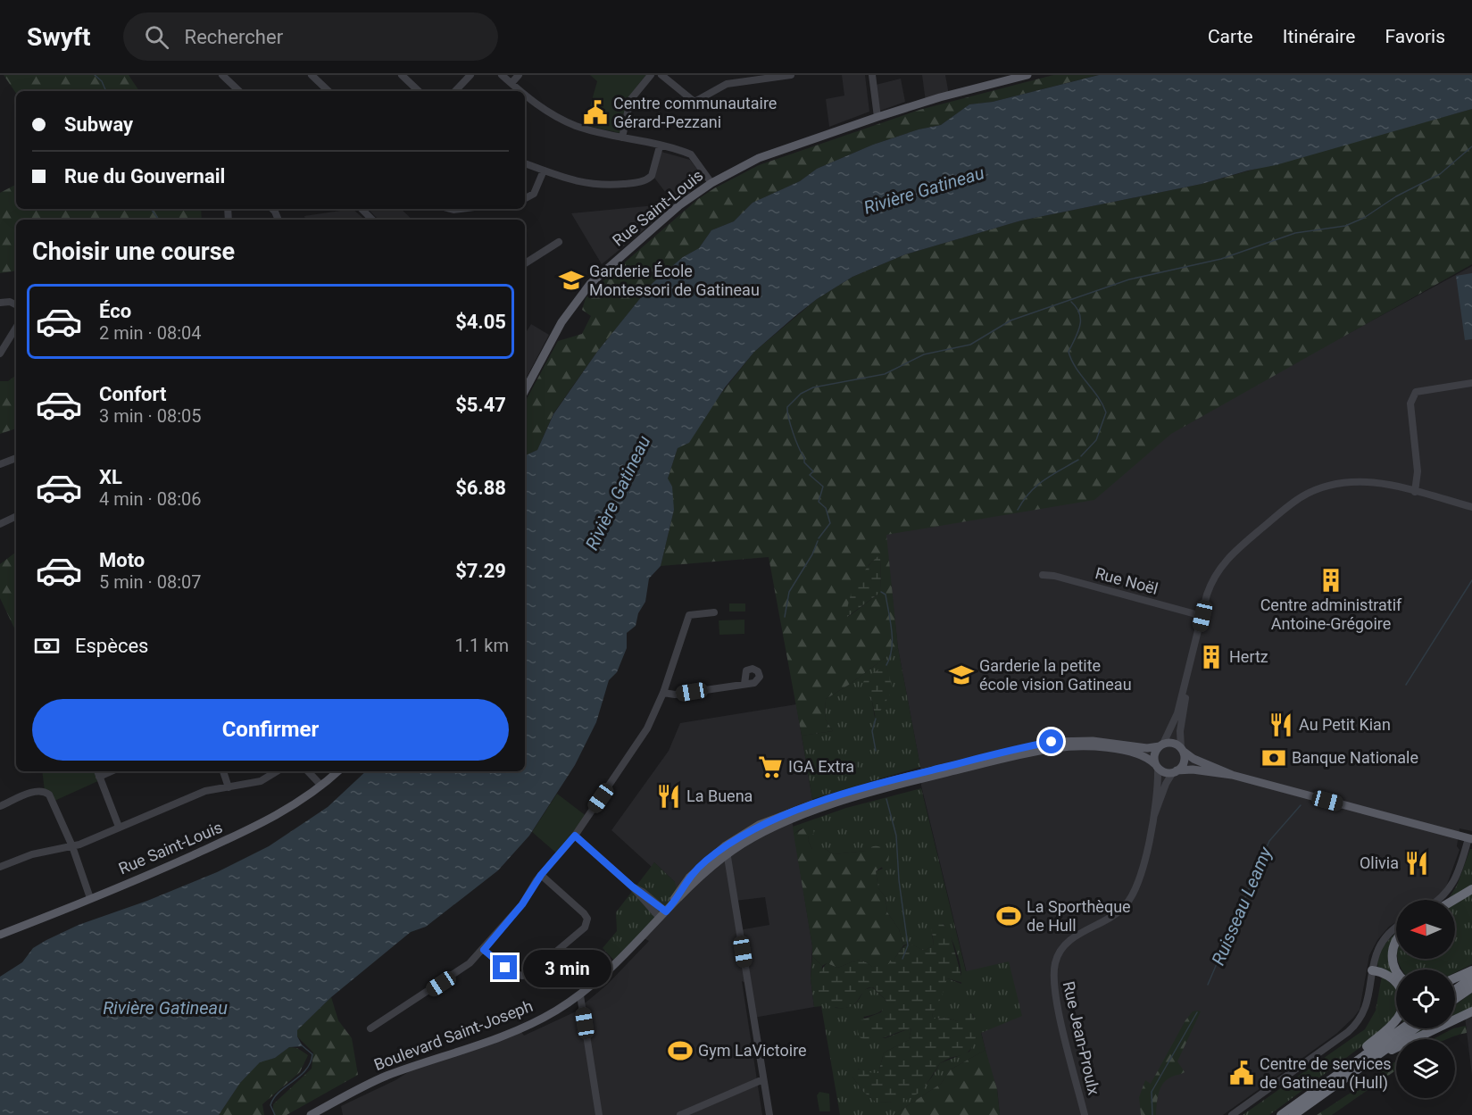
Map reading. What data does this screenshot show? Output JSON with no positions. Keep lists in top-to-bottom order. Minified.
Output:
{"streets":{"main road":["Rue Saint-Louis","Boulevard Saint-Joseph"],"street":["Rue Noël","Rue Jean-Proulx"]},"crossings":[["Boulevard Saint-Joseph","Rue Jean-Proulx"]],"water":["Rivière Gatineau","Ruisseau Leamy"],"places":{"public building":["Centre communautaire Gérard-Pezzani","Centre de services de Gatineau (Hull)"],"school or university":["Garderie École Montessori de Gatineau","Garderie la petite école vision Gatineau"],"building":["Centre administratif Antoine-Grégoire","Hertz"],"restaurant":["Au Petit Kian","La Buena","Olivia"],"bank":["Banque Nationale"],"supermarket":["IGA Extra"],"sports":["La Sporthèque de Hull","Gym LaVictoire"]},"north":"left","page":{"header":"Swyft","search":"Rechercher","nav":["Carte","Itinéraire","Favoris"],"banner":["Subway","Rue du Gouvernail"],"heading":"Choisir une course","list":[{"name":"Éco","note":"2 min · 08:04","value":"$4.05"},{"name":"Confort","note":"3 min · 08:05","value":"$5.47"},{"name":"XL","note":"4 min · 08:06","value":"$6.88"},{"name":"Moto","note":"5 min · 08:07","value":"$7.29"}],"pay":["Espèces","1.1 km"],"buttons":"Confirmer","bubble":"3 min"}}
